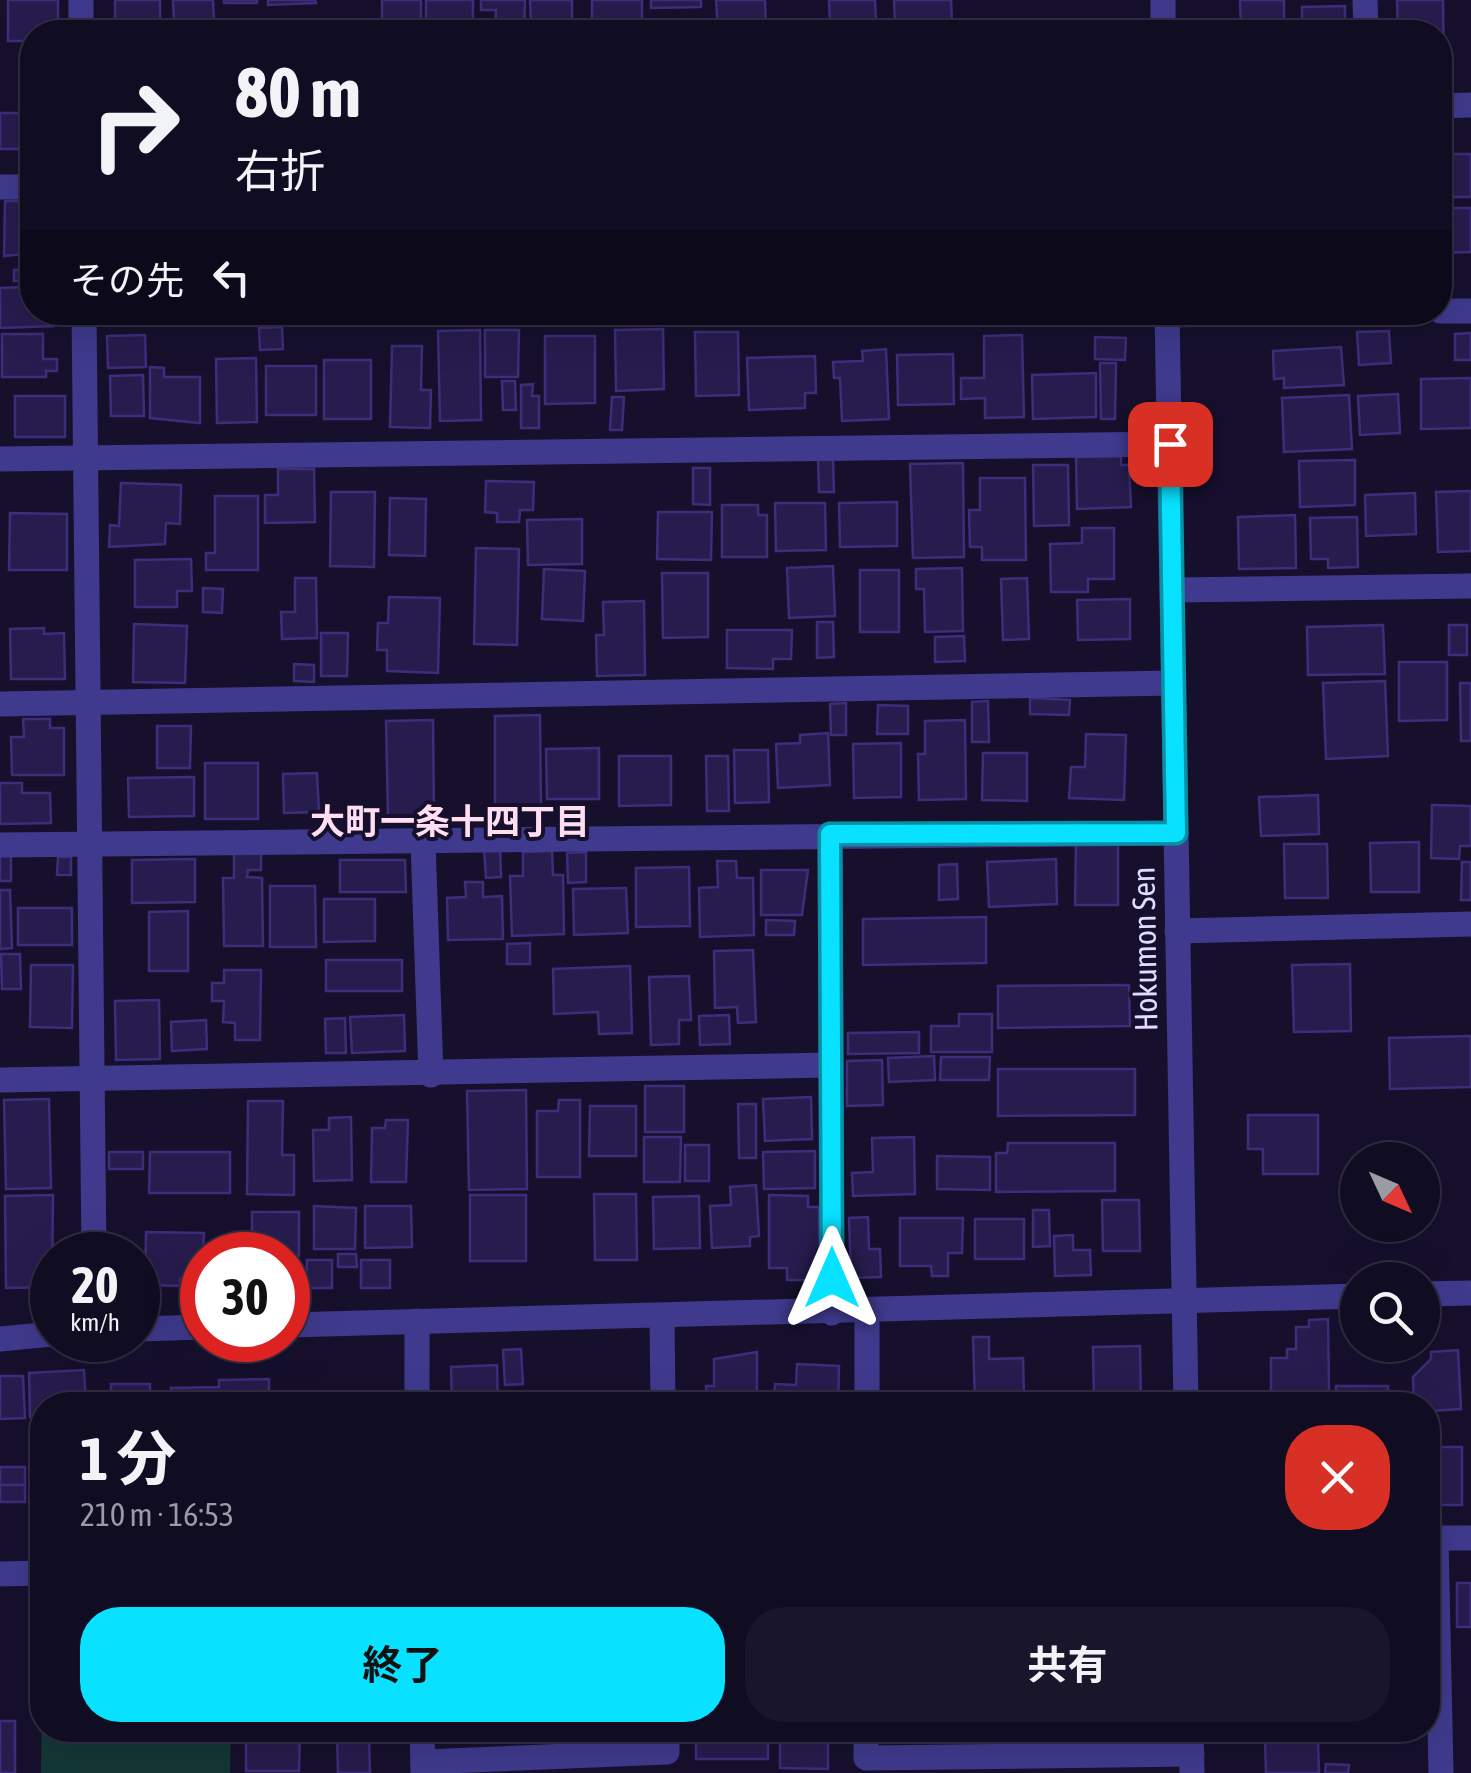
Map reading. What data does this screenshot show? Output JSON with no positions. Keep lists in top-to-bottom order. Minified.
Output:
{"streets":{"street":["Hokumon Sen"]},"districts":["大町一条十四丁目"],"north":"bottom right","page":{"turn":["80 m","右折"],"then":"その先","speed":"20 km/h","limit":"30","heading":["1 分","210 m · 16:53"],"buttons":["終了","共有"]}}
